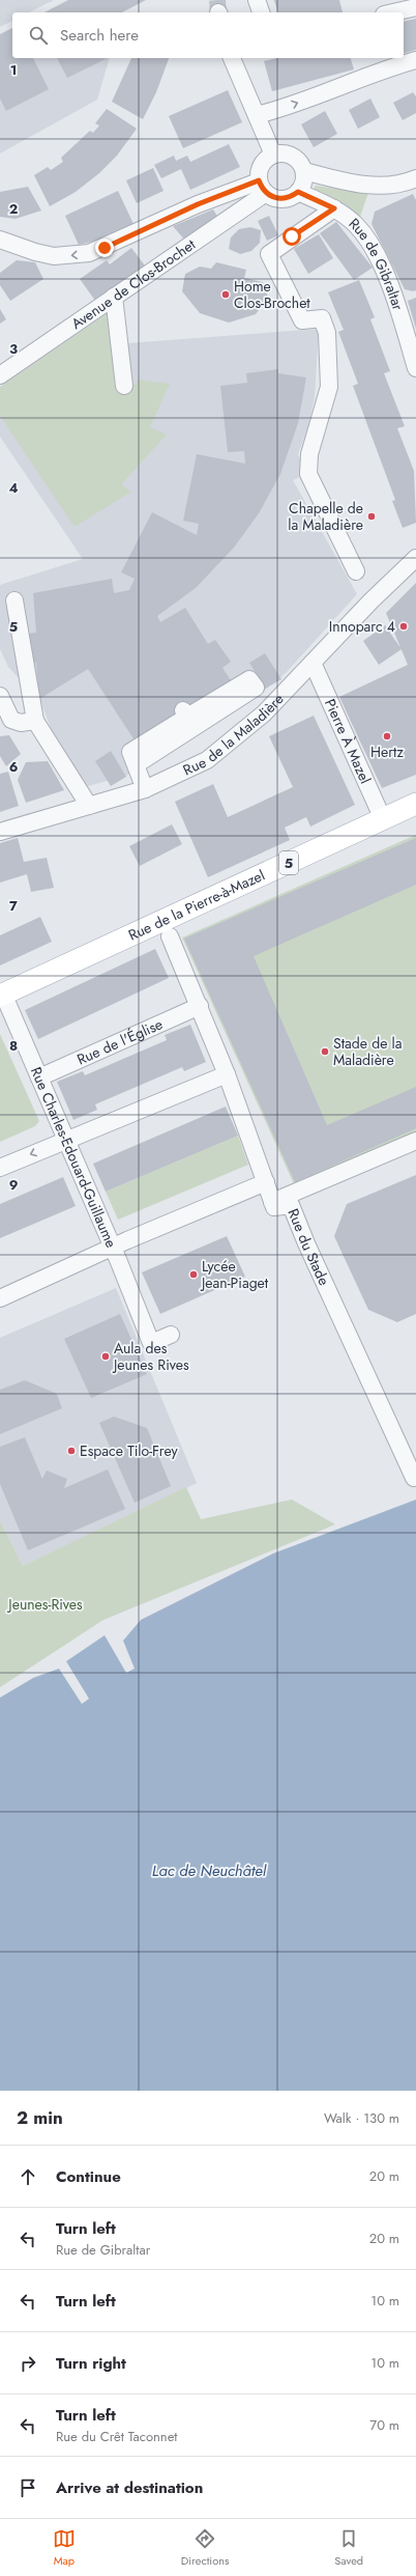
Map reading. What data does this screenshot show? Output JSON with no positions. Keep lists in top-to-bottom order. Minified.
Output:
{"streets":{"main road":["5","Rue de la Pierre-à-Mazel"],"street":["Rue de Gibraltar","Avenue de Clos-Brochet","Rue de la Maladière","Pierre À Mazel","Rue de l'Église","Rue Charles-Edouard-Guillaume","Rue du Stade"]},"crossings":[["Rue de Gibraltar","Avenue de Clos-Brochet"],["Rue de la Maladière","Pierre À Mazel"],["Pierre À Mazel","Rue de la Pierre-à-Mazel"],["Rue de la Pierre-à-Mazel","Rue Charles-Edouard-Guillaume"],["Rue de l'Église","Rue Charles-Edouard-Guillaume"],["Rue de l'Église","Rue du Stade"]],"water":["Lac de Neuchâtel"],"parks":["Jeunes-Rives"],"places":["Home Clos-Brochet","Chapelle de la Maladière","Innoparc 4","Hertz","Stade de la Maladière","Lycée Jean-Piaget","Aula des Jeunes Rives","Espace Tilo-Frey"],"page":{"search":"Search here","heading":["2 min","Walk · 130 m"],"list":[["Continue","20 m"],["Turn left","Rue de Gibraltar","20 m"],["Turn left","10 m"],["Turn right","10 m"],["Turn left","Rue du Crêt Taconnet","70 m"],"Arrive at destination"],"nav":["Map","Directions","Saved"]},"grid":{"rows":["1","2","3","4","5","6","7","8","9"]}}
